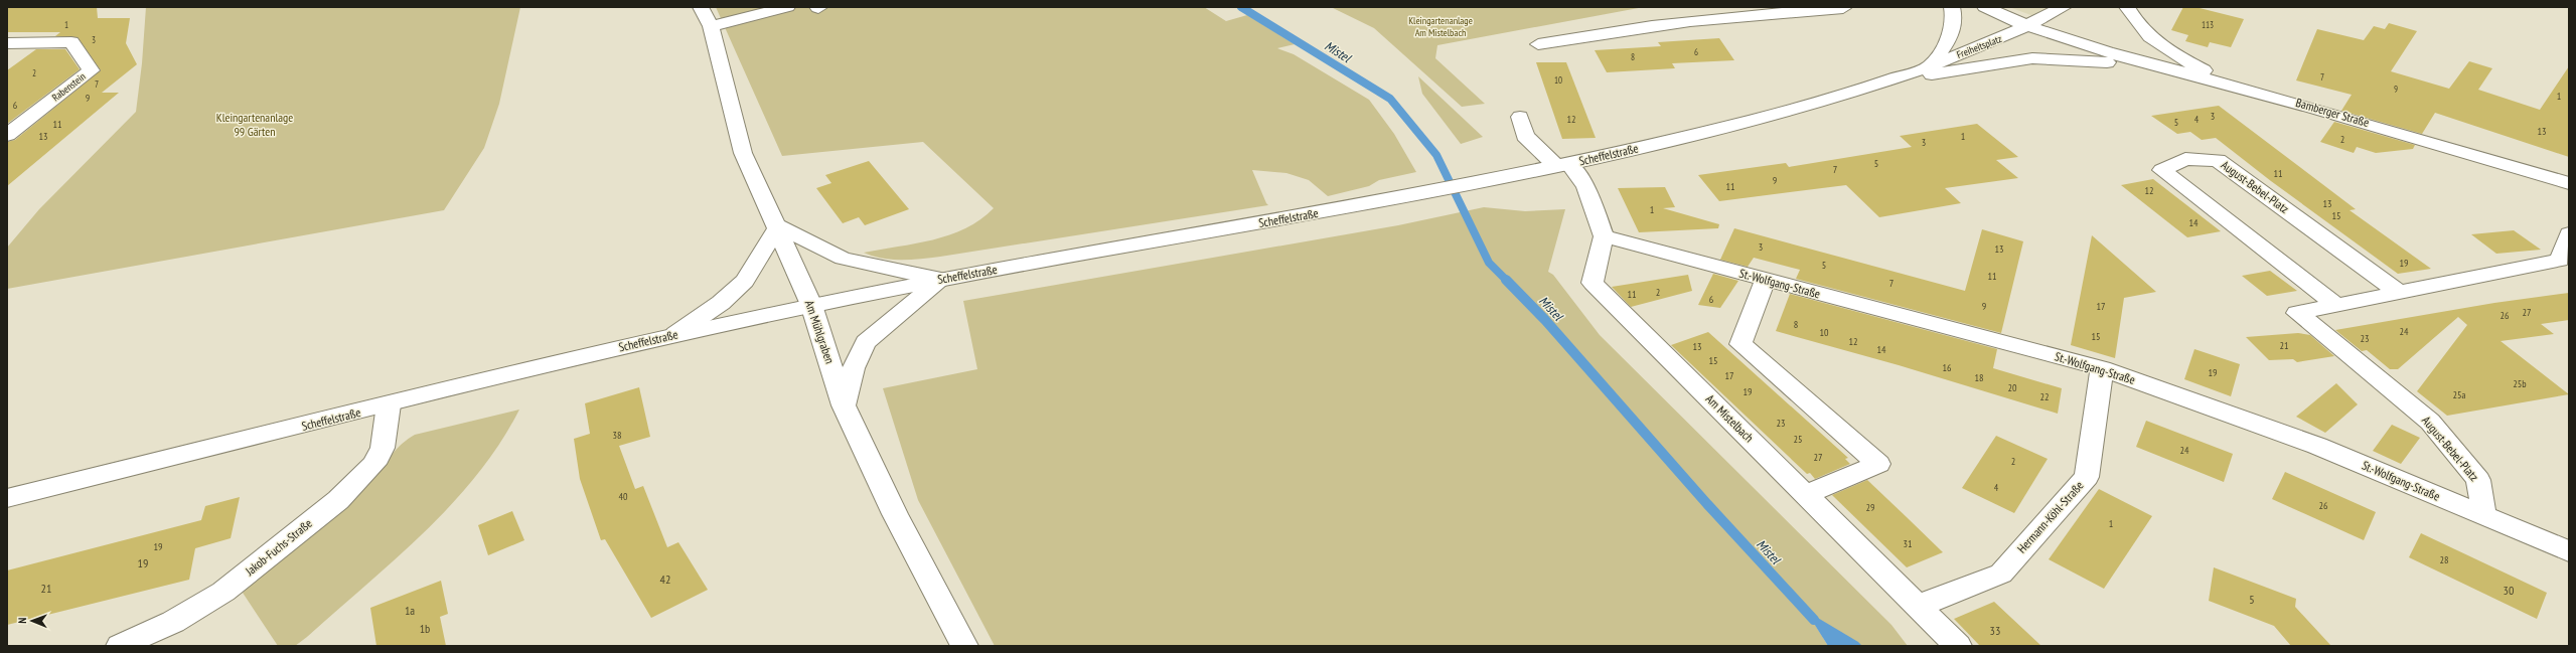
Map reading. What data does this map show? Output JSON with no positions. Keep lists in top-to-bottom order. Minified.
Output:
{"streets":{"street":["Freiheitsplatz","Rabenstein","Bamberger Straße","Scheffelstraße","August-Bebel-Platz","St.-Wolfgang-Straße","Am Mühlgraben","Am Mistelbach","Hermann-Köhl-Straße","Jakob-Fuchs-Straße"]},"crossings":[["Freiheitsplatz","Bamberger Straße"],["Freiheitsplatz","Scheffelstraße"],["Scheffelstraße","Am Mühlgraben"],["Scheffelstraße","Jakob-Fuchs-Straße"],["August-Bebel-Platz","St.-Wolfgang-Straße"],["St.-Wolfgang-Straße","Am Mistelbach"],["St.-Wolfgang-Straße","Hermann-Köhl-Straße"],["Am Mistelbach","Hermann-Köhl-Straße"]],"water":["Mistel"],"parks":["Kleingartenanlage Am Mistelbach","Kleingartenanlage 99 Gärten"],"house_numbers":["1","113","3","6","8","2","7","10","7","9","1","9","6","3","12","4","5","11","13","13","1","2","3","5","7","11","9","11","12","13","1","15","14","3","13","19","5","11","7","2","11","6","9","17","27","26","8","24","10","15","23","12","21","13","14","15","16","19","17","18","25b","20","19","25a","22","23","38","25","24","27","2","4","40","26","29","1","31","19","28","19","42","21","30","5","1a","1b","33"],"north":"left"}
